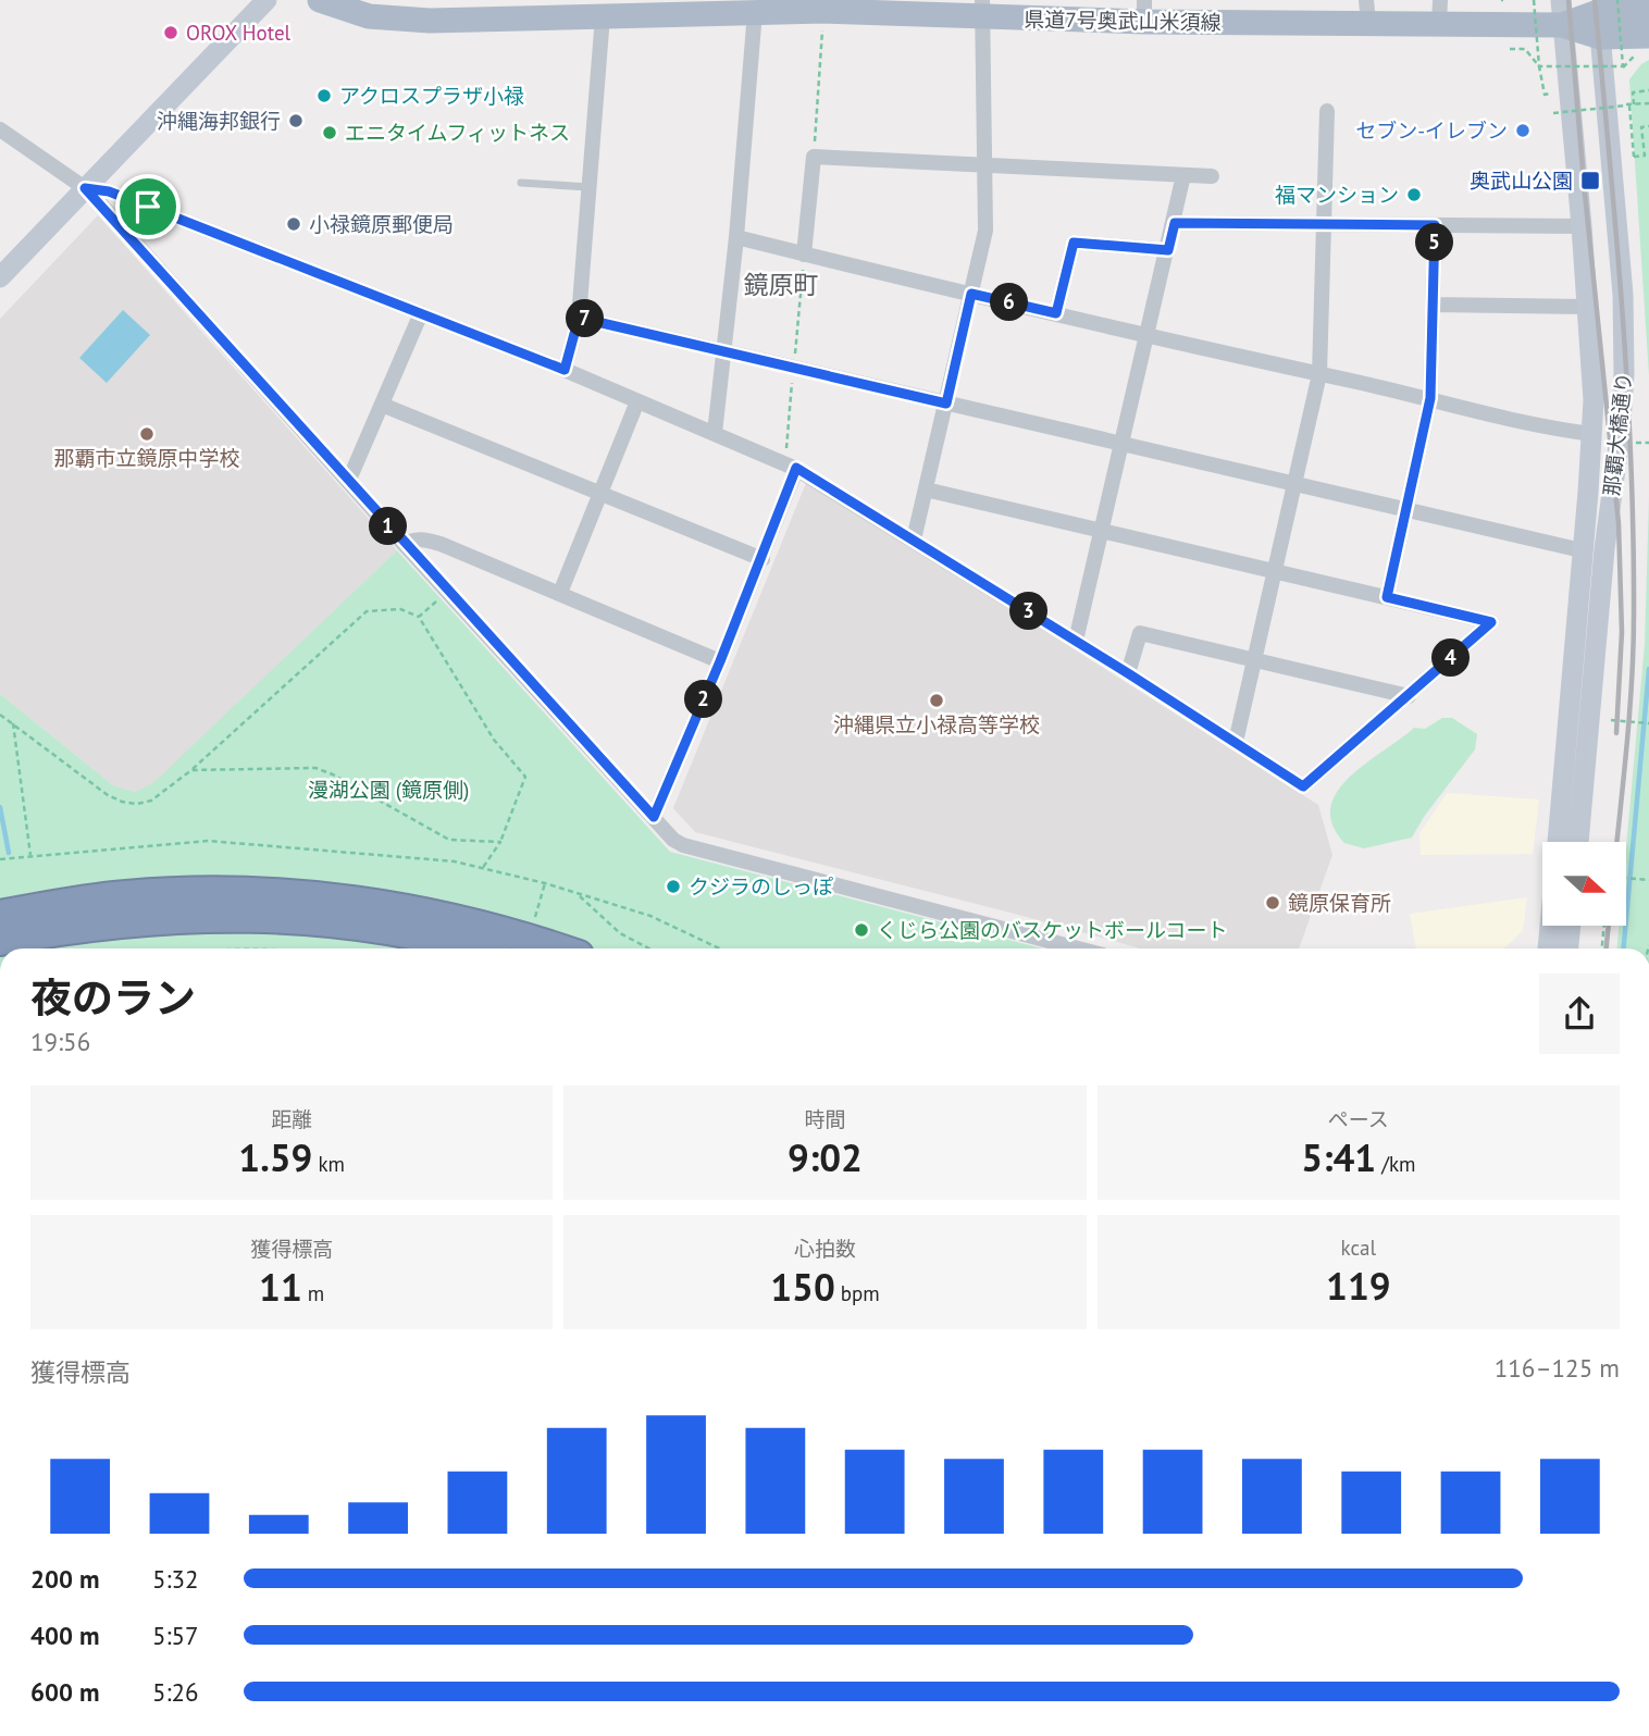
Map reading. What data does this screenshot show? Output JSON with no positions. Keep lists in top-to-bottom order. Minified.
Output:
{"streets":{"main road":["県道7号奥武山米須線","那覇大橋通り"]},"crossings":[["県道7号奥武山米須線","那覇大橋通り"]],"districts":["鏡原町"],"parks":["漫湖公園 (鏡原側)"],"places":{"other":["OROX Hotel","アクロスプラザ小禄","沖縄海邦銀行","セブン-イレブン","エニタイムフィットネス","福マンション","小禄鏡原郵便局","那覇市立鏡原中学校","沖縄県立小禄高等学校","クジラのしっぽ","鏡原保育所","くじら公園のバスケットボールコート"],"transit":["奥武山公園"]},"north":"right","page":{"pins":["5","6","7","1","3","4","2"],"heading":["夜のラン","19:56"],"stats":[["距離","1.59 km"],["時間","9:02"],["ペース","5:41 /km"],["獲得標高","11 m"],["心拍数","150 bpm"],["kcal","119"]],"chart":["獲得標高","116–125 m"],"list":[{"name":"200 m","note":"5:32"},{"name":"400 m","note":"5:57"},{"name":"600 m","note":"5:26"}]}}
